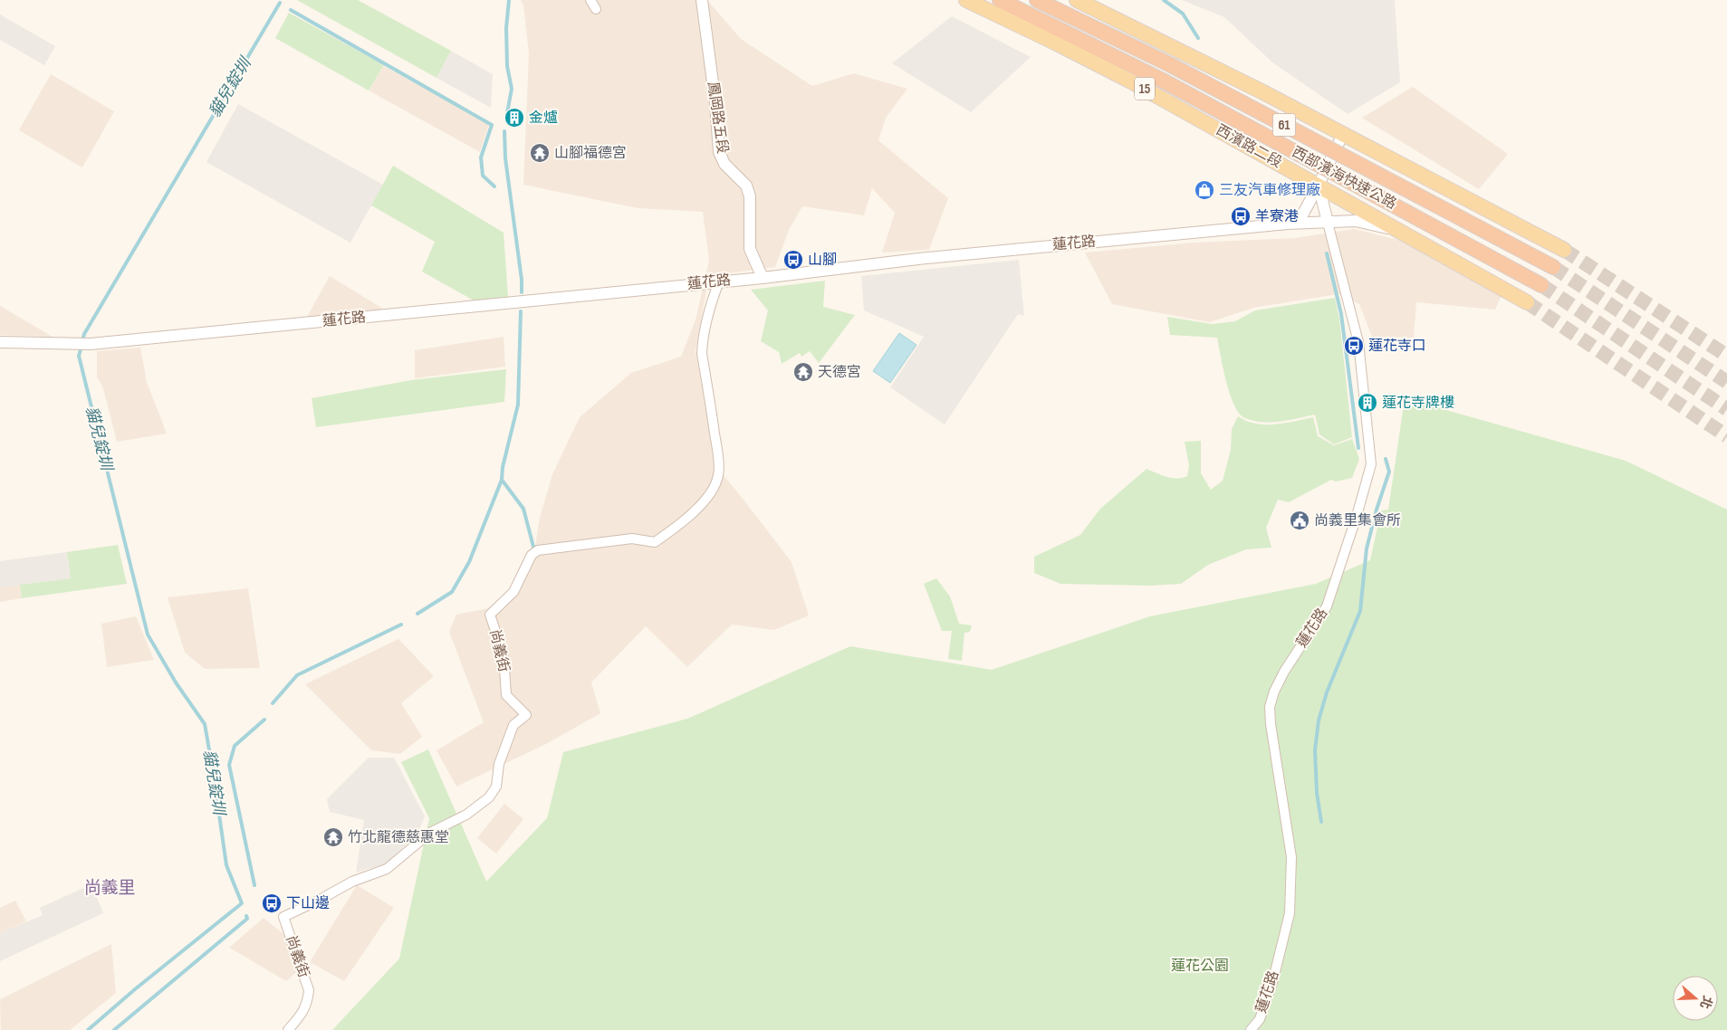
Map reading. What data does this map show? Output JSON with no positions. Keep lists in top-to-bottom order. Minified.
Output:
{"streets":{"highway":["61","西部濱海快速公路"],"main road":["15","西濱路二段"],"street":["鳳岡路五段","蓮花路","尚義街"]},"crossings":[["鳳岡路五段","蓮花路"],["西濱路二段","蓮花路"],["蓮花路","尚義街"]],"districts":["尚義里"],"water":["貓兒錠圳"],"parks":["蓮花公園"],"places":{"building":["金爐","蓮花寺牌樓"],"temple":["山腳福德宮","天德宮","竹北龍德慈惠堂"],"shop":["三友汽車修理廠"],"bus stop":["羊寮港","山腳","蓮花寺口","下山邊"],"public building":["尚義里集會所"]},"north":"right"}
